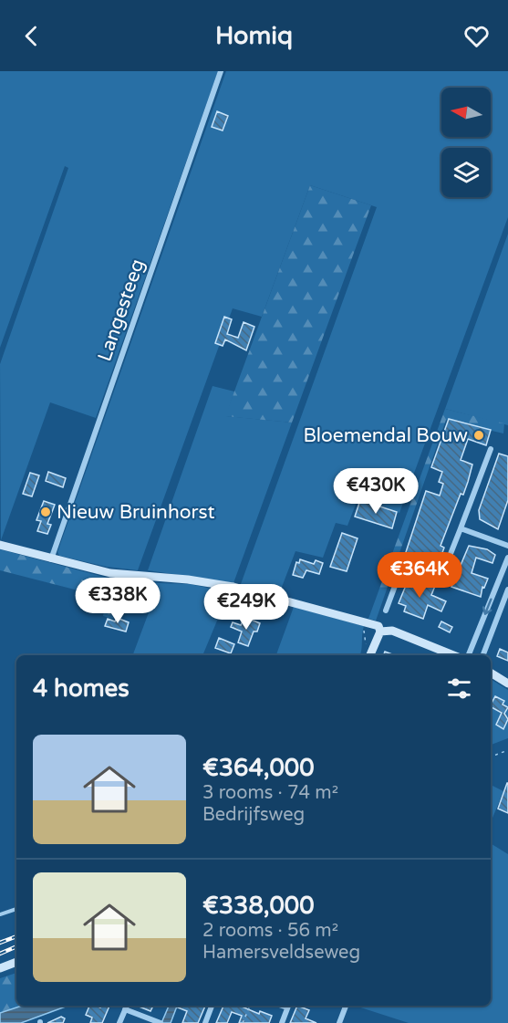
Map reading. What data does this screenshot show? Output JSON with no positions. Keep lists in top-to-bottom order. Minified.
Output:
{"streets":{"street":["Langesteeg"]},"places":["Bloemendal Bouw","Nieuw Bruinhorst"],"north":"left","page":{"header":"Homiq","price":["€430K","€364K","€338K","€249K"],"heading":"4 homes","list":[{"name":"€364,000","note":"3 rooms · 74 m² · Bedrijfsweg"},{"name":"€338,000","note":"2 rooms · 56 m² · Hamersveldseweg"}]}}
